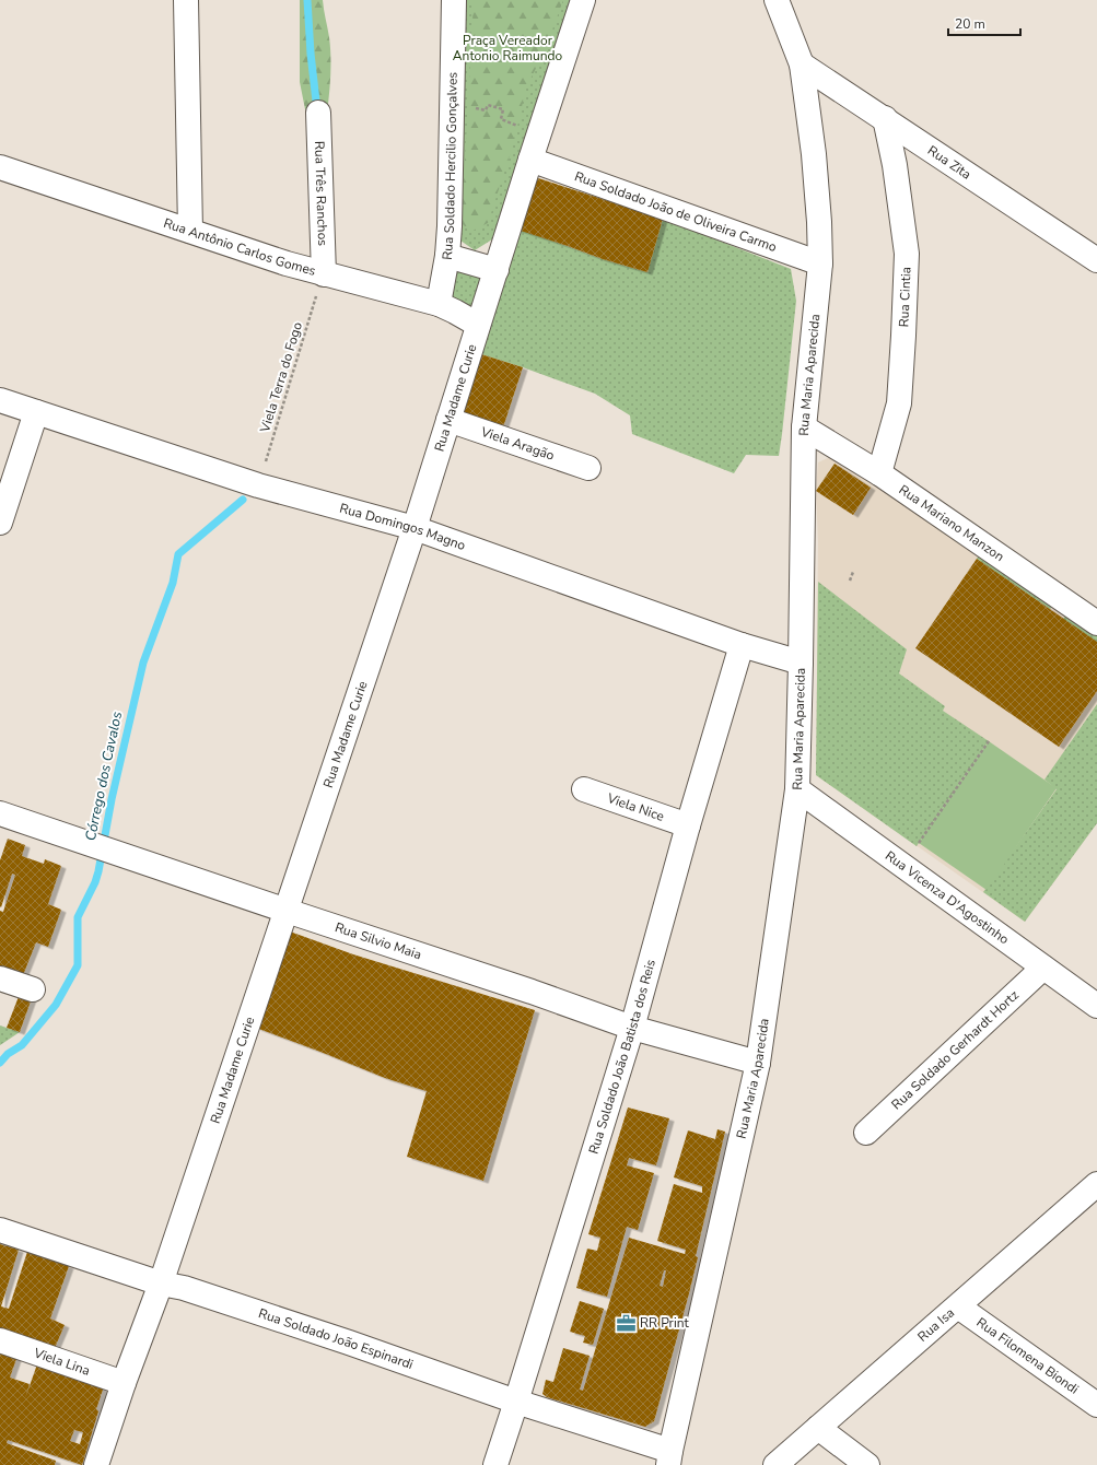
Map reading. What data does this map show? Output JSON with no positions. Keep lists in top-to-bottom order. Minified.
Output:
{"streets":{"street":["Rua Zita","Rua Soldado Hercilio Gonçalves","Rua Três Ranchos","Rua Soldado João de Oliveira Carmo","Rua Antônio Carlos Gomes","Rua Cintia","Rua Maria Aparecida","Rua Madame Curie","Viela Aragão","Rua Mariano Manzon","Rua Domingos Magno","Viela Nice","Rua Vicenza D'Agostinho","Rua Silvio Maia","Rua Soldado Gerhardt Hortz","Rua Soldado João Batista dos Reis","Rua Isa","Rua Soldado João Espinardi","Rua Filomena Biondi","Viela Lina"],"path":["Viela Terra do Fogo"]},"crossings":[["Rua Zita","Rua Cintia"],["Rua Zita","Rua Maria Aparecida"],["Rua Soldado Hercilio Gonçalves","Rua Antônio Carlos Gomes"],["Rua Três Ranchos","Rua Antônio Carlos Gomes"],["Rua Três Ranchos","Viela Terra do Fogo"],["Rua Soldado João de Oliveira Carmo","Rua Maria Aparecida"],["Rua Soldado João de Oliveira Carmo","Rua Madame Curie"],["Rua Antônio Carlos Gomes","Viela Terra do Fogo"],["Rua Antônio Carlos Gomes","Rua Madame Curie"],["Rua Cintia","Rua Mariano Manzon"],["Rua Maria Aparecida","Rua Mariano Manzon"],["Rua Maria Aparecida","Rua Domingos Magno"],["Rua Maria Aparecida","Rua Vicenza D'Agostinho"],["Rua Maria Aparecida","Rua Silvio Maia"],["Rua Maria Aparecida","Rua Soldado João Espinardi"],["Viela Terra do Fogo","Rua Domingos Magno"],["Rua Madame Curie","Viela Aragão"],["Rua Madame Curie","Rua Domingos Magno"],["Rua Madame Curie","Rua Silvio Maia"],["Rua Madame Curie","Rua Soldado João Espinardi"],["Rua Madame Curie","Viela Lina"],["Rua Domingos Magno","Rua Soldado João Batista dos Reis"],["Viela Nice","Rua Soldado João Batista dos Reis"],["Rua Vicenza D'Agostinho","Rua Soldado Gerhardt Hortz"],["Rua Silvio Maia","Rua Soldado João Batista dos Reis"],["Rua Soldado João Batista dos Reis","Rua Soldado João Espinardi"],["Rua Isa","Rua Filomena Biondi"]],"water":["Córrego dos Cavalos"],"parks":["Praça Vereador Antonio Raimundo"],"places":{"office":["RR Print"]},"scale_bar":"20 m"}
